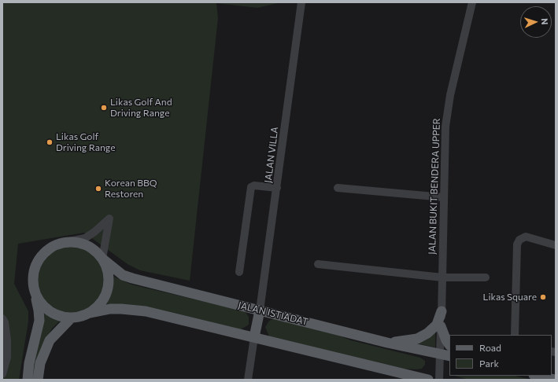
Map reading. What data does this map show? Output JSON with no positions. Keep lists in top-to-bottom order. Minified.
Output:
{"streets":{"main road":["JALAN ISTIADAT"],"street":["JALAN VILLA","JALAN BUKIT BENDERA UPPER"]},"crossings":[["JALAN VILLA","JALAN ISTIADAT"],["JALAN BUKIT BENDERA UPPER","JALAN ISTIADAT"]],"places":["Likas Golf And Driving Range","Likas Golf Driving Range","Korean BBQ Restoren","Likas Square"],"legend":["Road","Park"],"north":"right"}
